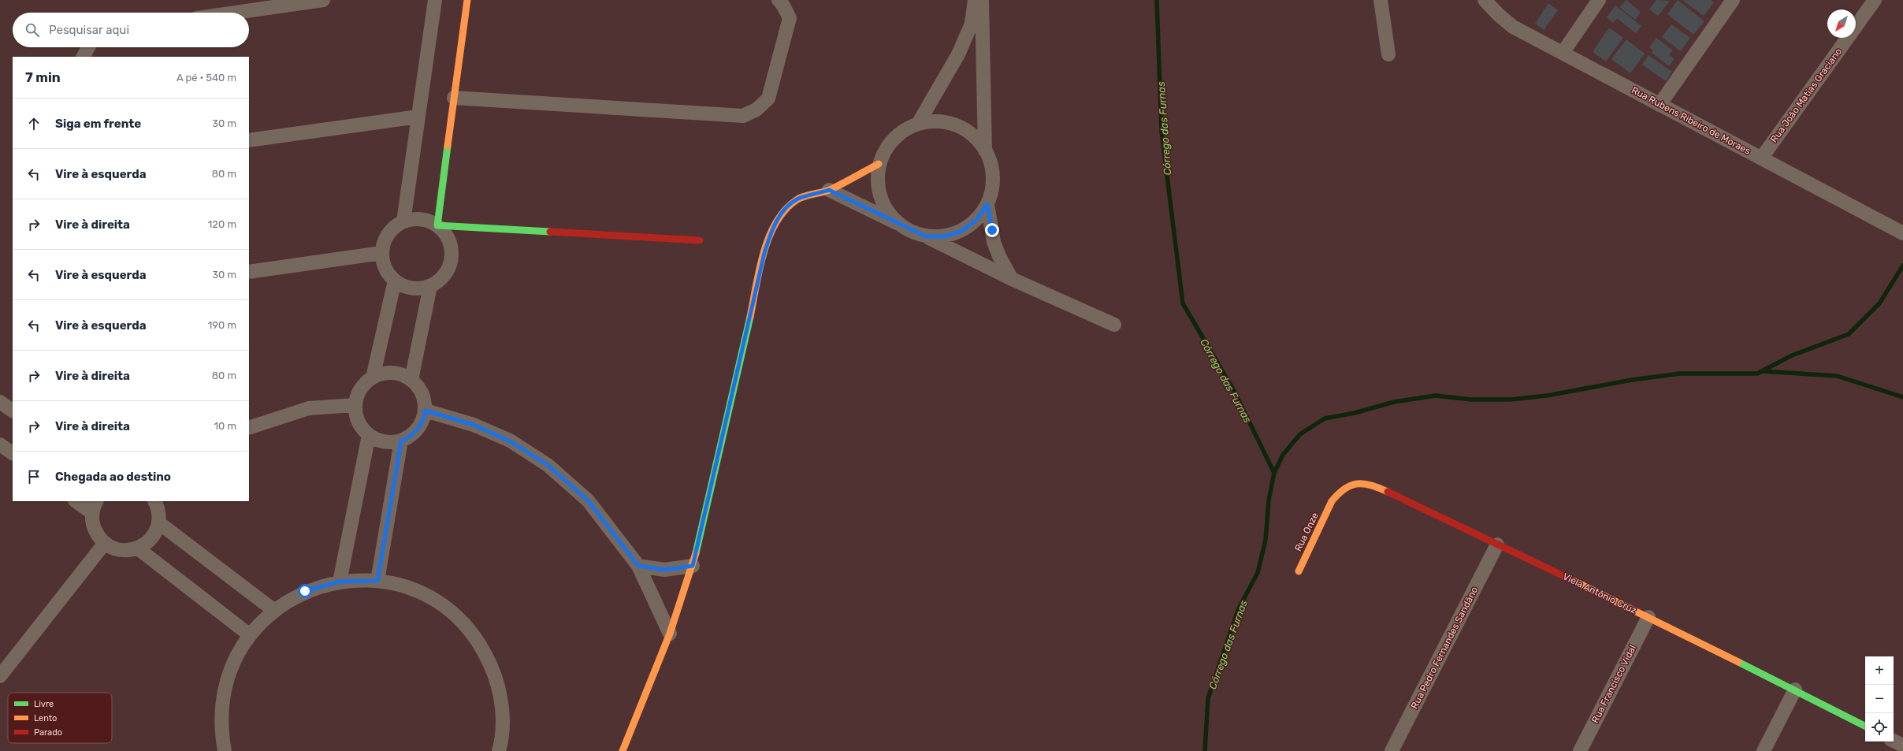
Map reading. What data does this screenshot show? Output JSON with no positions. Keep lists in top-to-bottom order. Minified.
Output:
{"streets":{"street":["Rua João Matias Graciano","Rua Rubens Ribeiro de Moraes","Rua Onze","Viela Antônio Cruz","Rua Pedro Fernandes Sandâno","Rua Francisco Vidal"]},"crossings":[["Rua João Matias Graciano","Rua Rubens Ribeiro de Moraes"],["Rua Onze","Viela Antônio Cruz"],["Viela Antônio Cruz","Rua Pedro Fernandes Sandâno"],["Viela Antônio Cruz","Rua Francisco Vidal"]],"water":["Córrego das Furnas"],"legend":["Livre","Lento","Parado"],"north":"bottom left","page":{"search":"Pesquisar aqui","heading":["7 min","A pé · 540 m"],"list":[["Siga em frente","30 m"],["Vire à esquerda","80 m"],["Vire à direita","120 m"],["Vire à esquerda","30 m"],["Vire à esquerda","190 m"],["Vire à direita","80 m"],["Vire à direita","10 m"],"Chegada ao destino"],"map_buttons":["+","−"]}}
